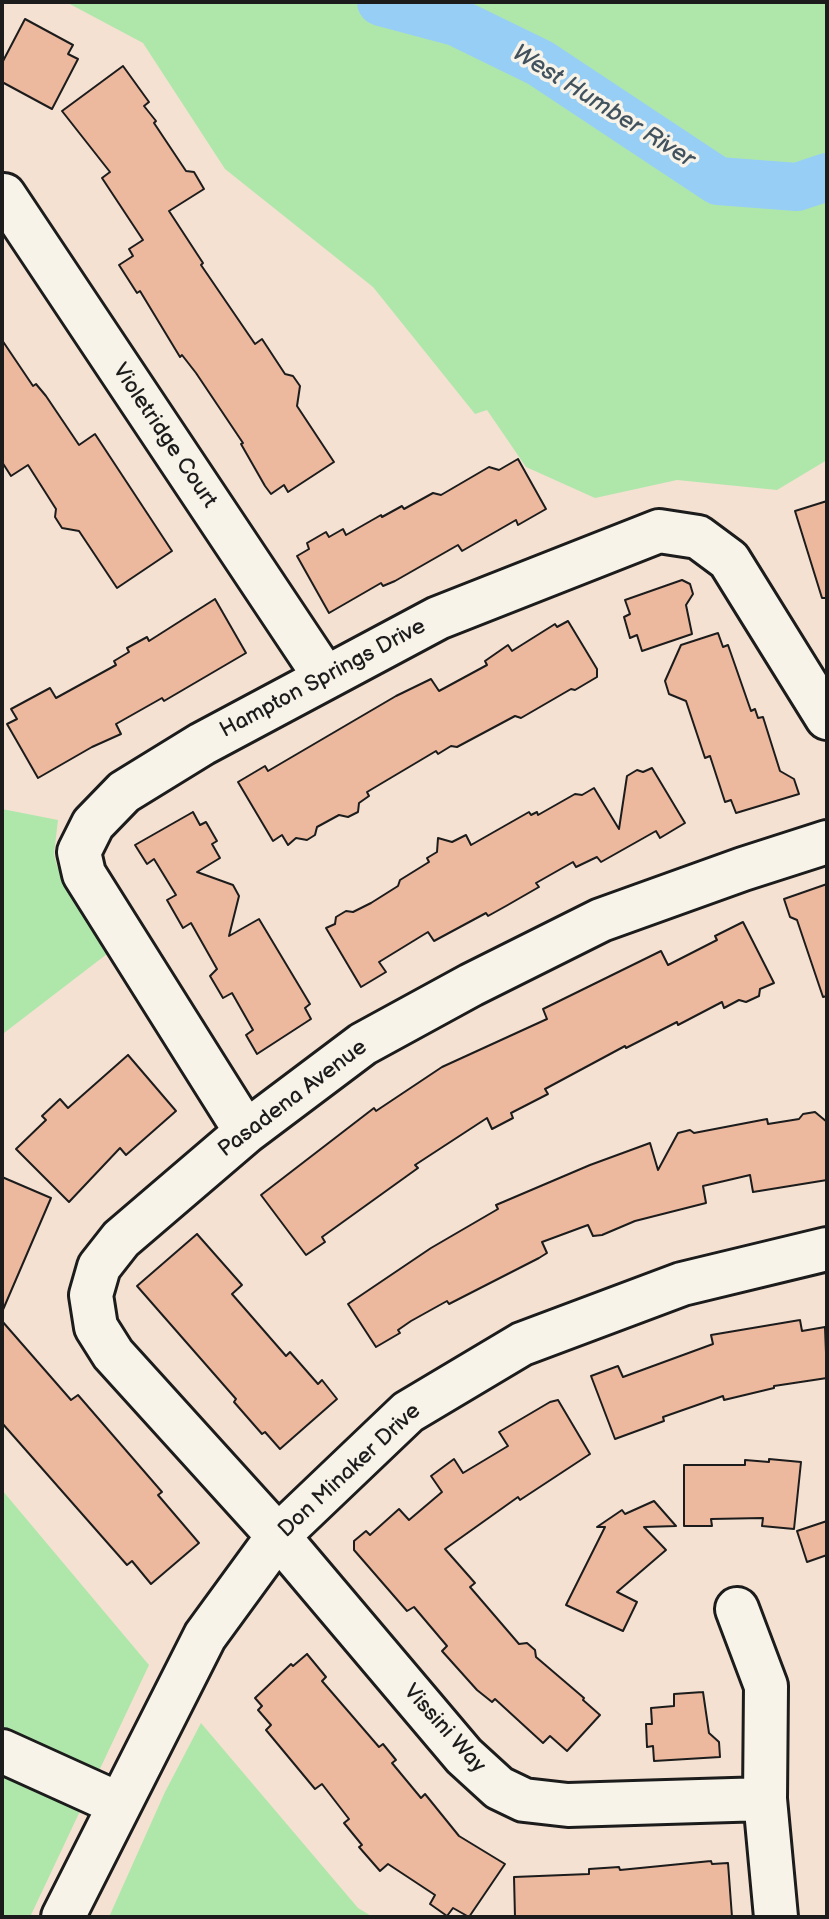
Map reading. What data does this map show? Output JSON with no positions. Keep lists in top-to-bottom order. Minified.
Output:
{"streets":{"street":["Violetridge Court","Hampton Springs Drive","Pasadena Avenue","Don Minaker Drive","Vissini Way"]},"crossings":[["Violetridge Court","Hampton Springs Drive"],["Hampton Springs Drive","Pasadena Avenue"],["Pasadena Avenue","Don Minaker Drive"],["Pasadena Avenue","Vissini Way"],["Don Minaker Drive","Vissini Way"]],"water":["West Humber River"]}
